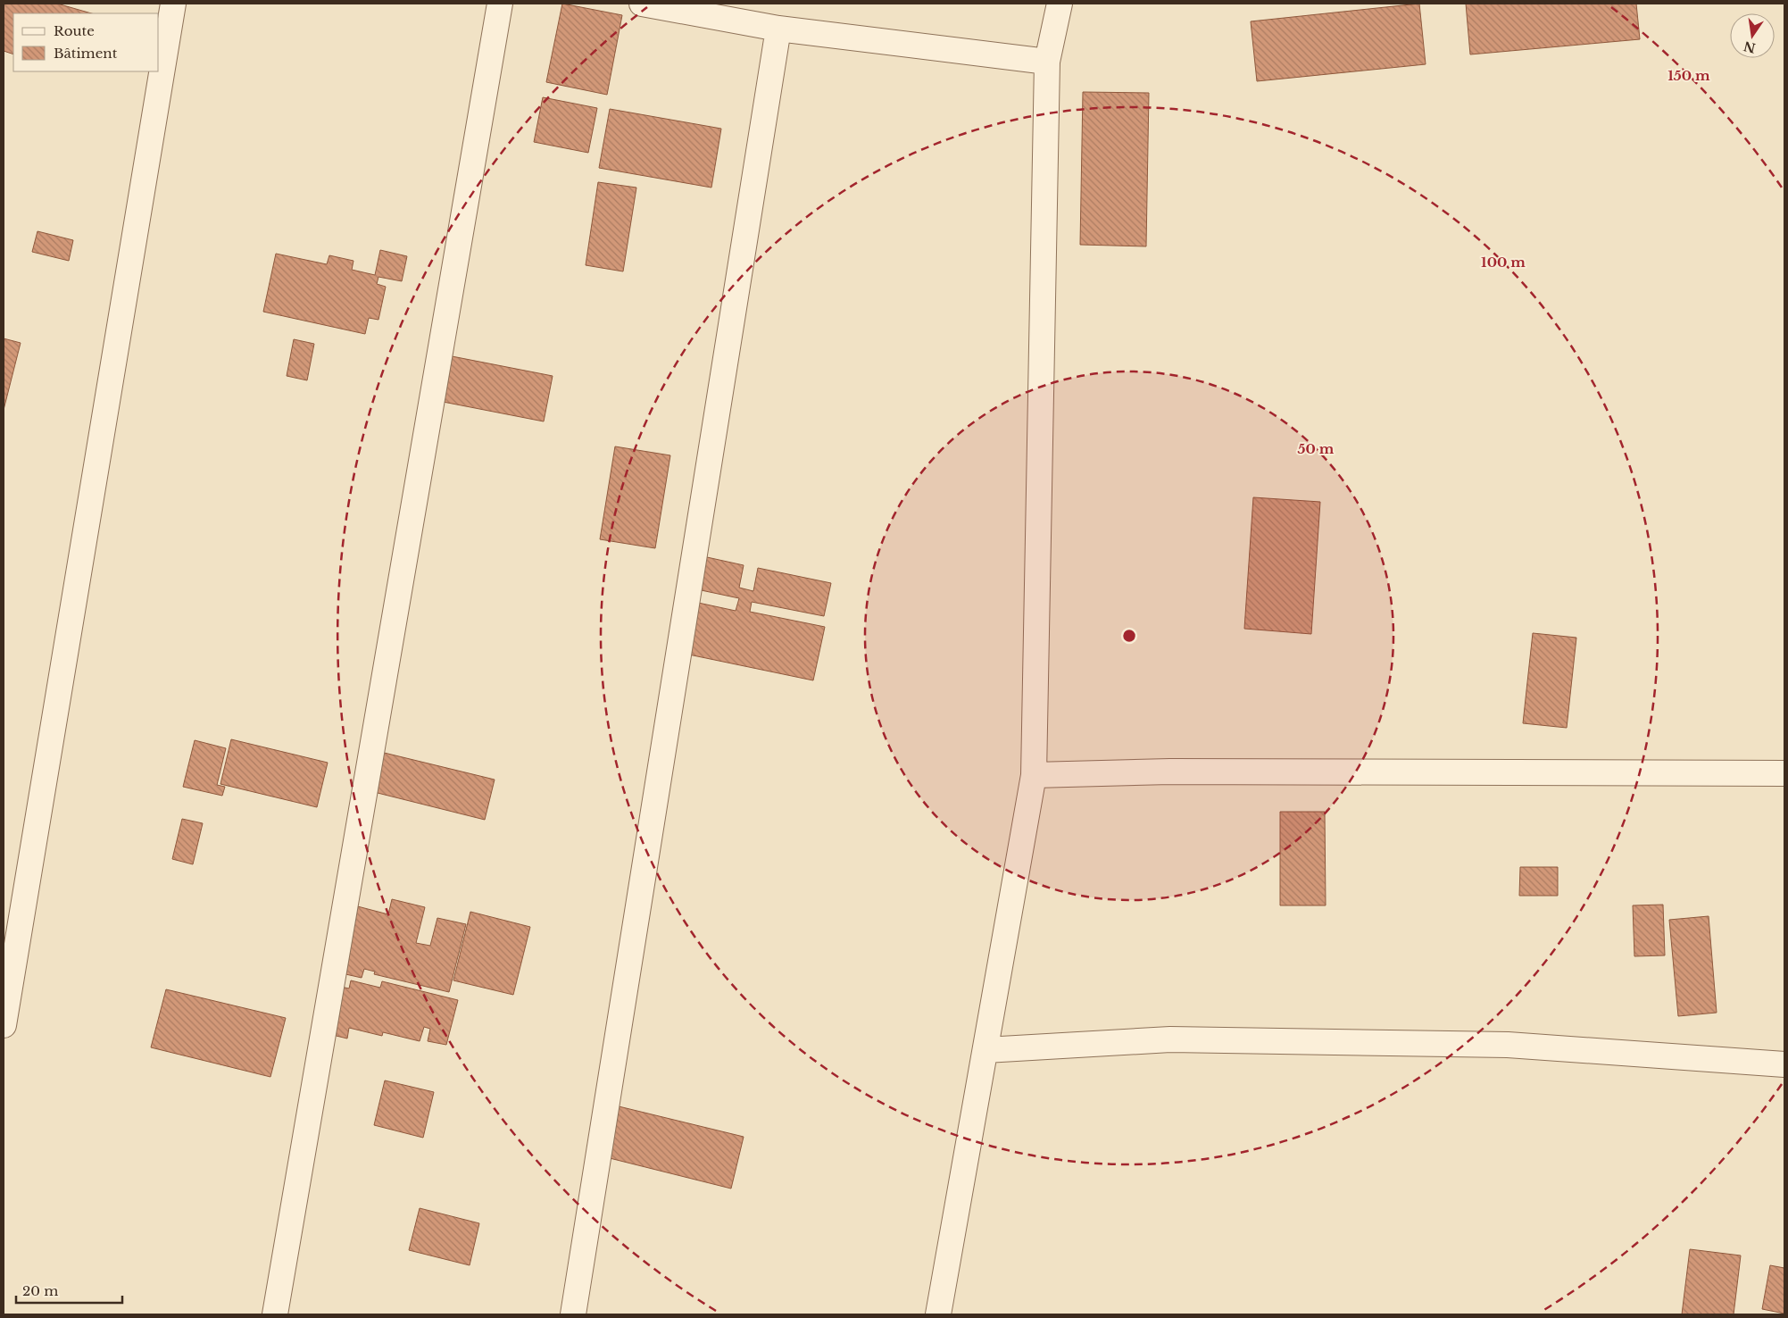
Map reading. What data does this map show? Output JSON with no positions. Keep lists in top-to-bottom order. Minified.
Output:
{"legend":["Route","Bâtiment"],"scale_bar":"20 m","north":"bottom","rings":["150 m","100 m","50 m"]}
